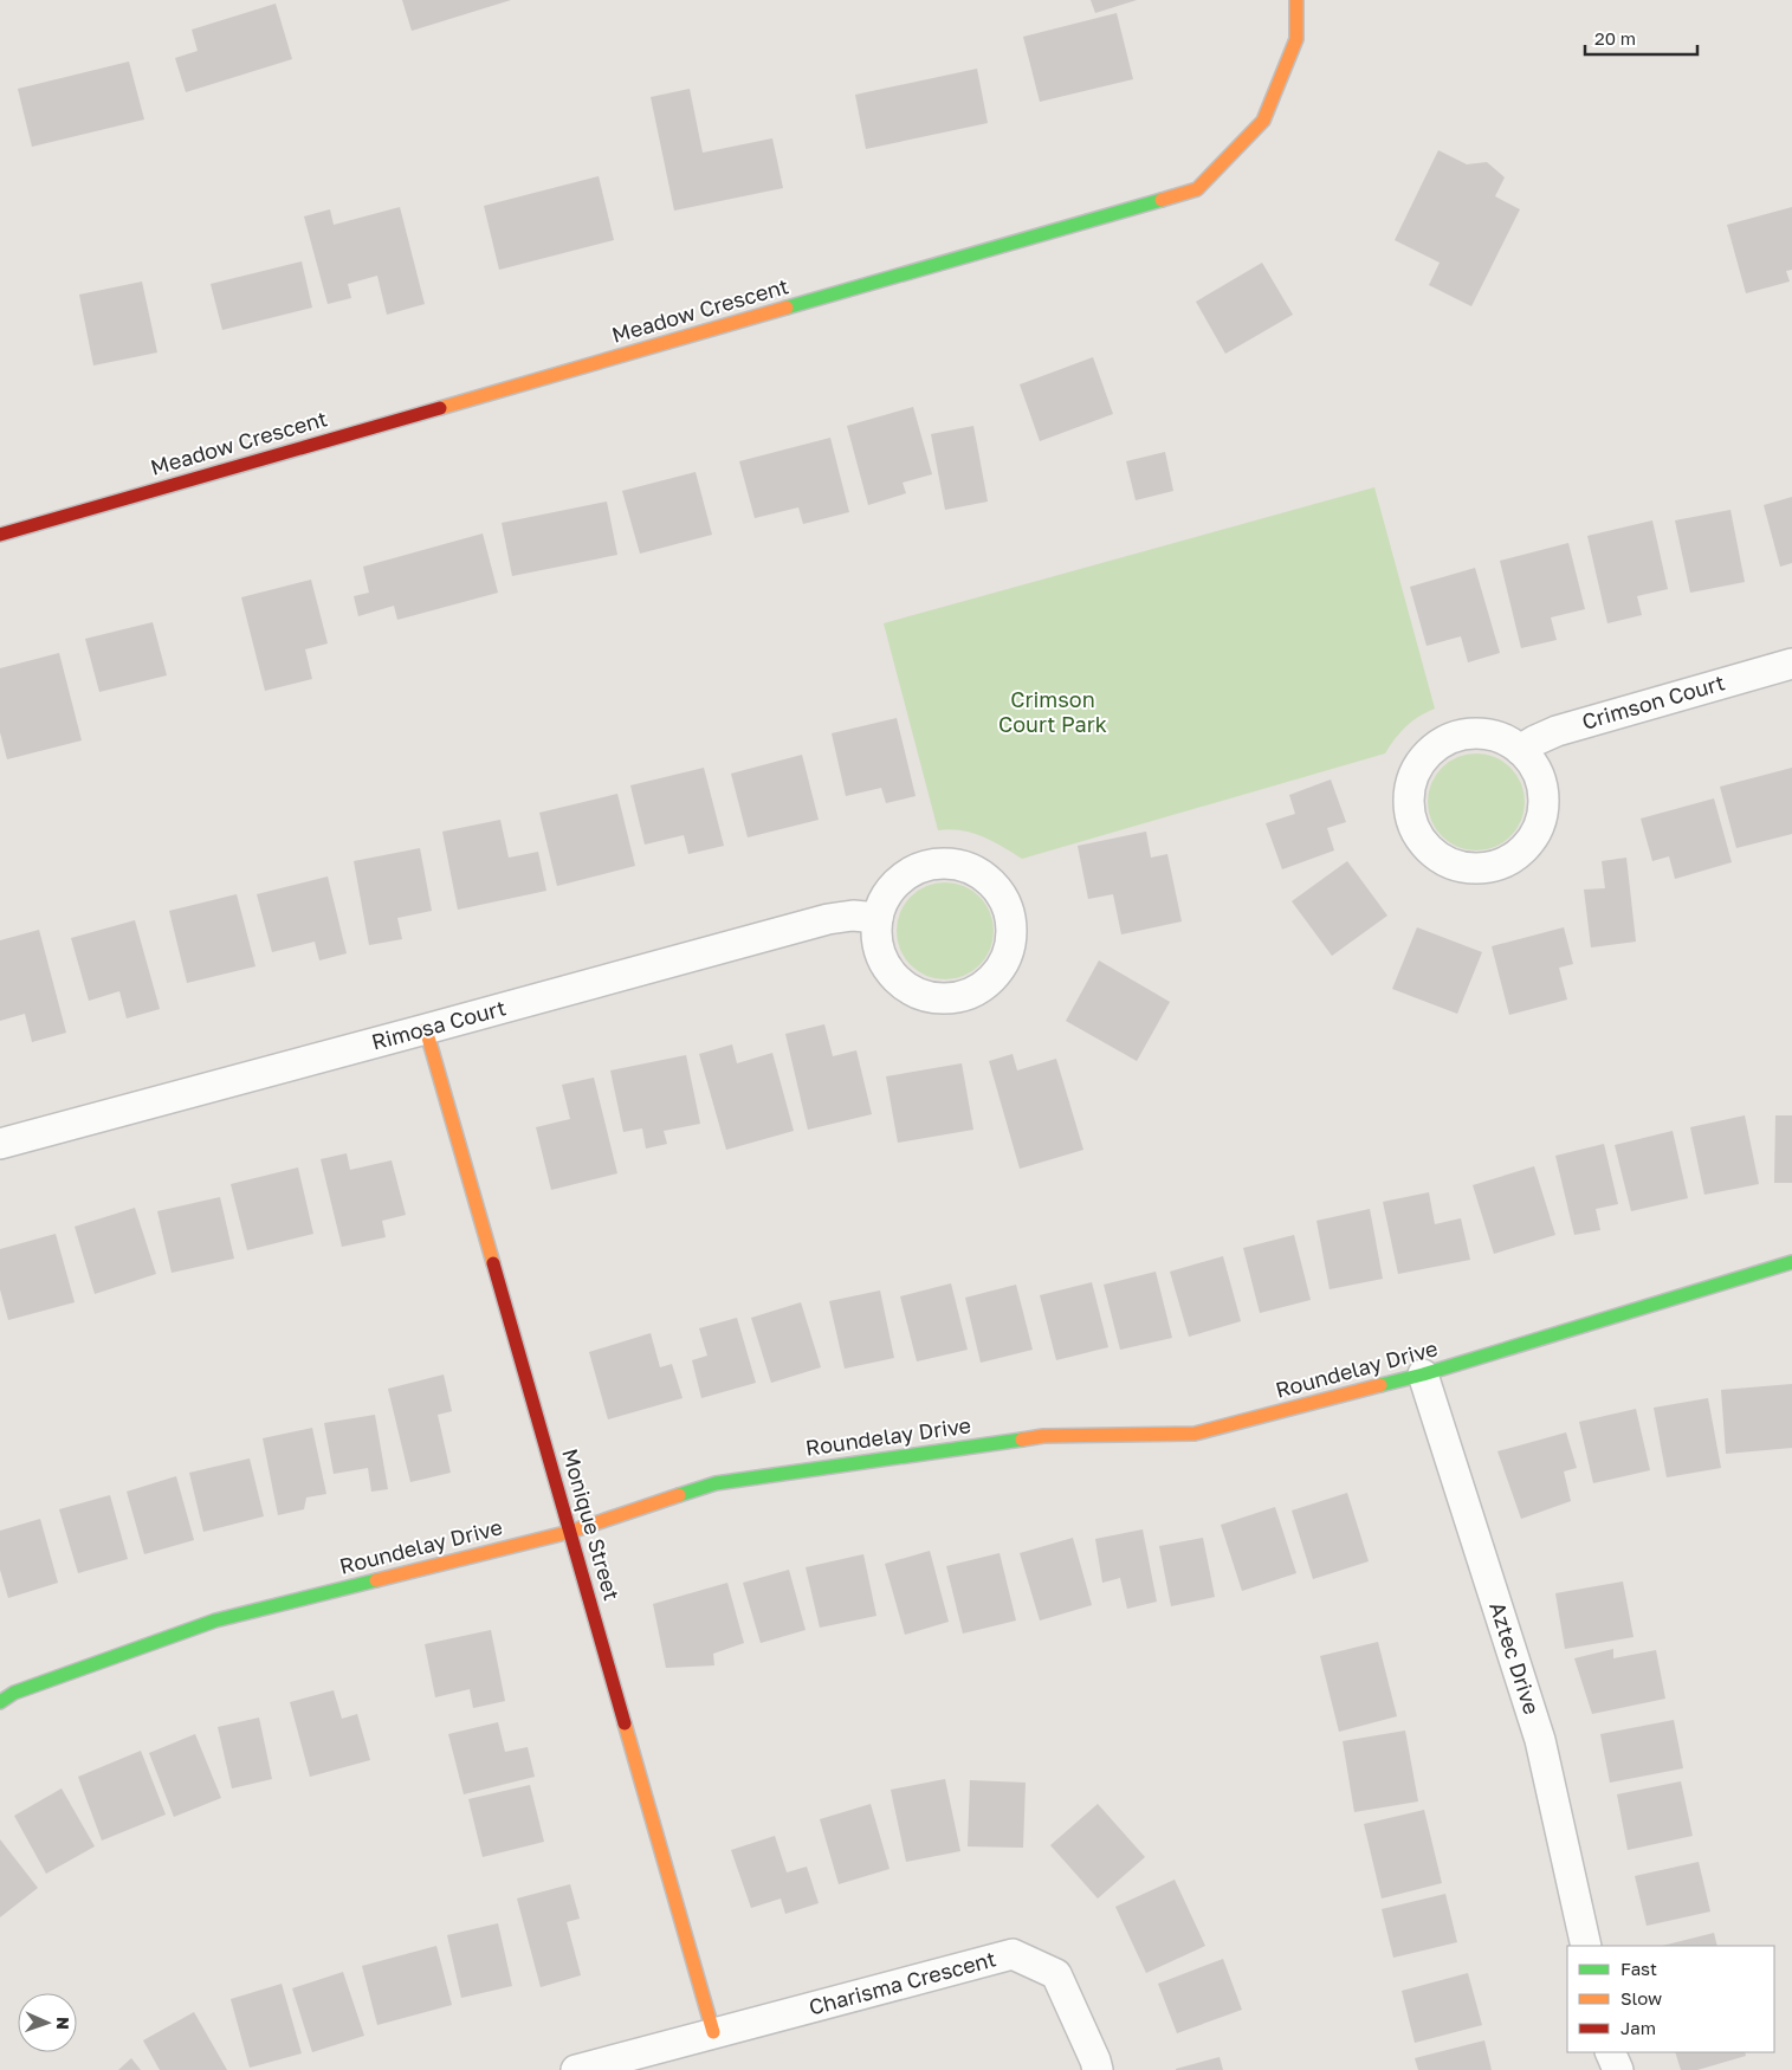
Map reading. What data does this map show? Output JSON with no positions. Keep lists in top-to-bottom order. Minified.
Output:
{"streets":{"street":["Meadow Crescent","Crimson Court","Rimosa Court","Roundelay Drive","Monique Street","Aztec Drive","Charisma Crescent"]},"crossings":[["Rimosa Court","Monique Street"],["Roundelay Drive","Monique Street"],["Roundelay Drive","Aztec Drive"],["Monique Street","Charisma Crescent"]],"parks":["Crimson Court Park"],"legend":["Fast","Slow","Jam"],"scale_bar":"20 m","north":"right"}
